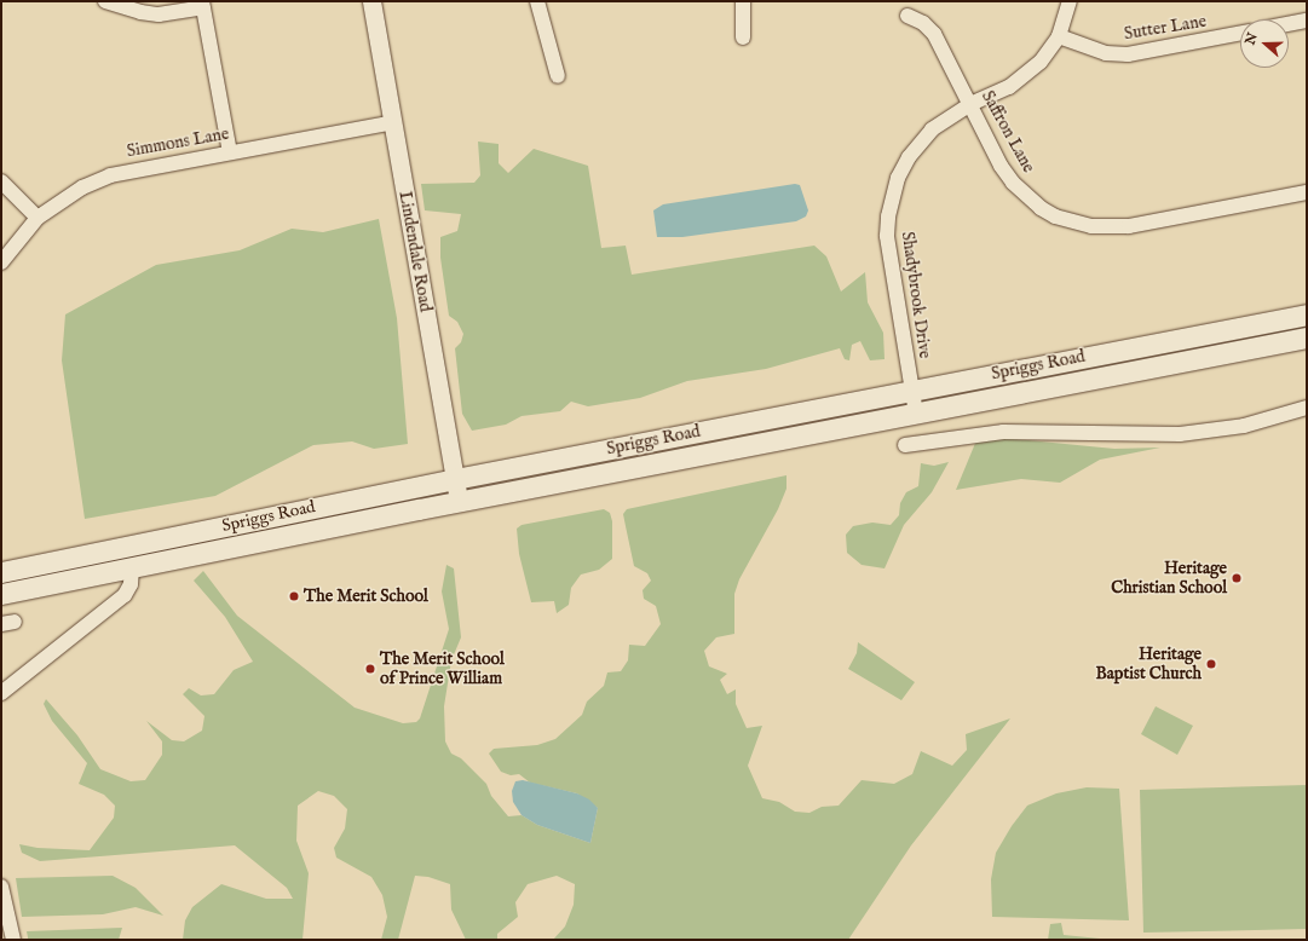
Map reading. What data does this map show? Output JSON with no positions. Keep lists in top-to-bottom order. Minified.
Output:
{"streets":{"main road":["Spriggs Road"],"street":["Sutter Lane","Saffron Lane","Simmons Lane","Lindendale Road","Shadybrook Drive"]},"crossings":[["Sutter Lane","Shadybrook Drive"],["Saffron Lane","Shadybrook Drive"],["Simmons Lane","Lindendale Road"],["Lindendale Road","Spriggs Road"],["Shadybrook Drive","Spriggs Road"]],"places":["Heritage Christian School","The Merit School","Heritage Baptist Church","The Merit School of Prince William"],"north":"left"}
